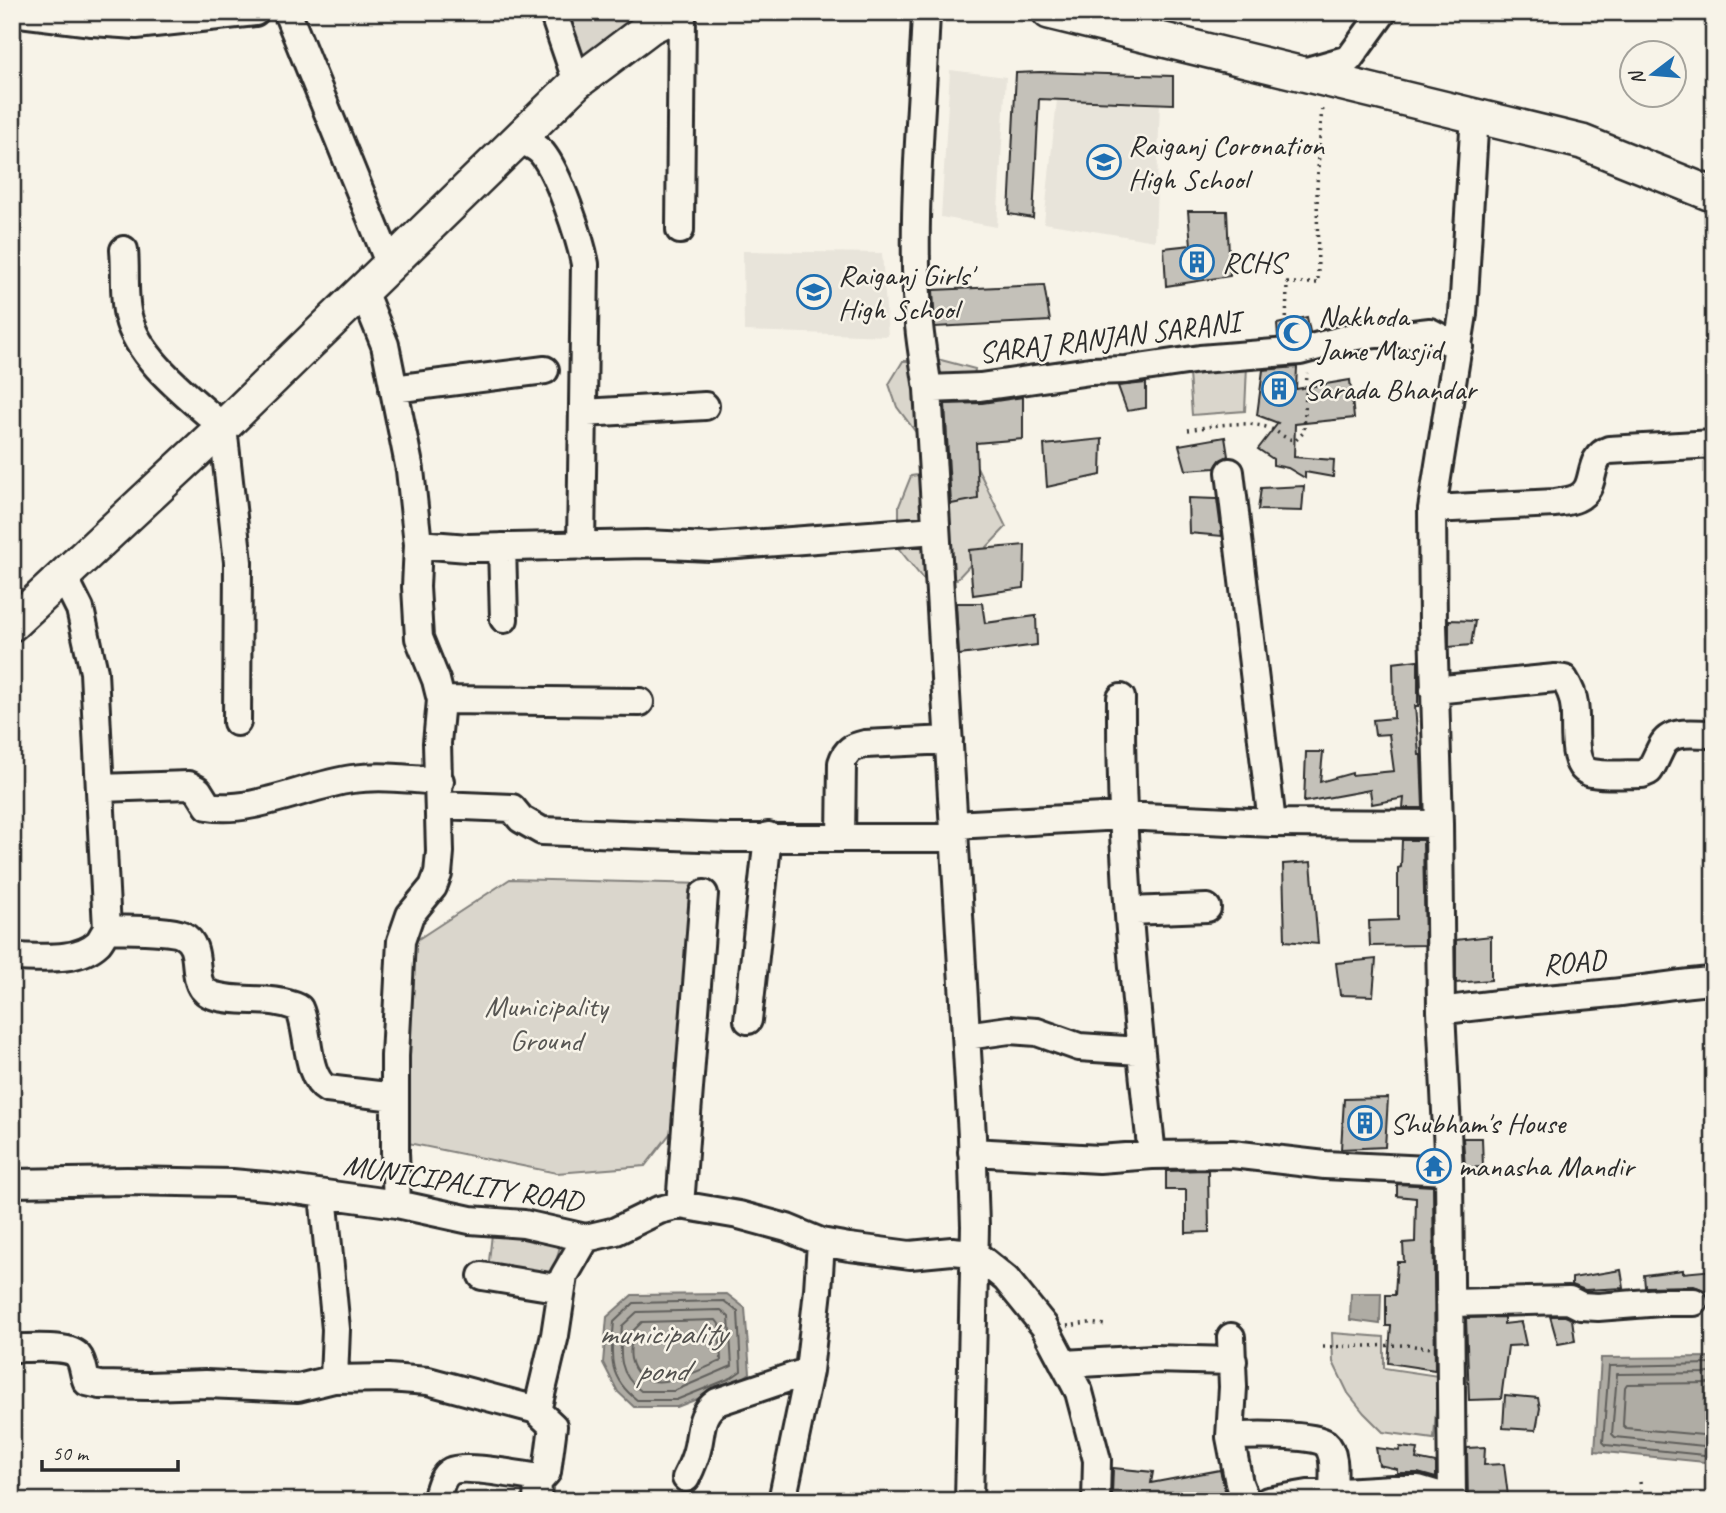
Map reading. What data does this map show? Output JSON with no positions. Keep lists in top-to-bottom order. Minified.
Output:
{"streets":{"street":["SARAJ RANJAN SARANI","ROAD","MUNICIPALITY ROAD"]},"water":["municipality pond"],"parks":["Municipality Ground"],"places":{"school or university":["Raiganj Coronation High School","Raiganj Girls' High School"],"building":["RCHS","Sarada Bhandar","Shubham's House"],"mosque":["Nakhoda Jame Masjid"],"temple":["manasha Mandir"]},"scale_bar":"50 m","north":"left"}
